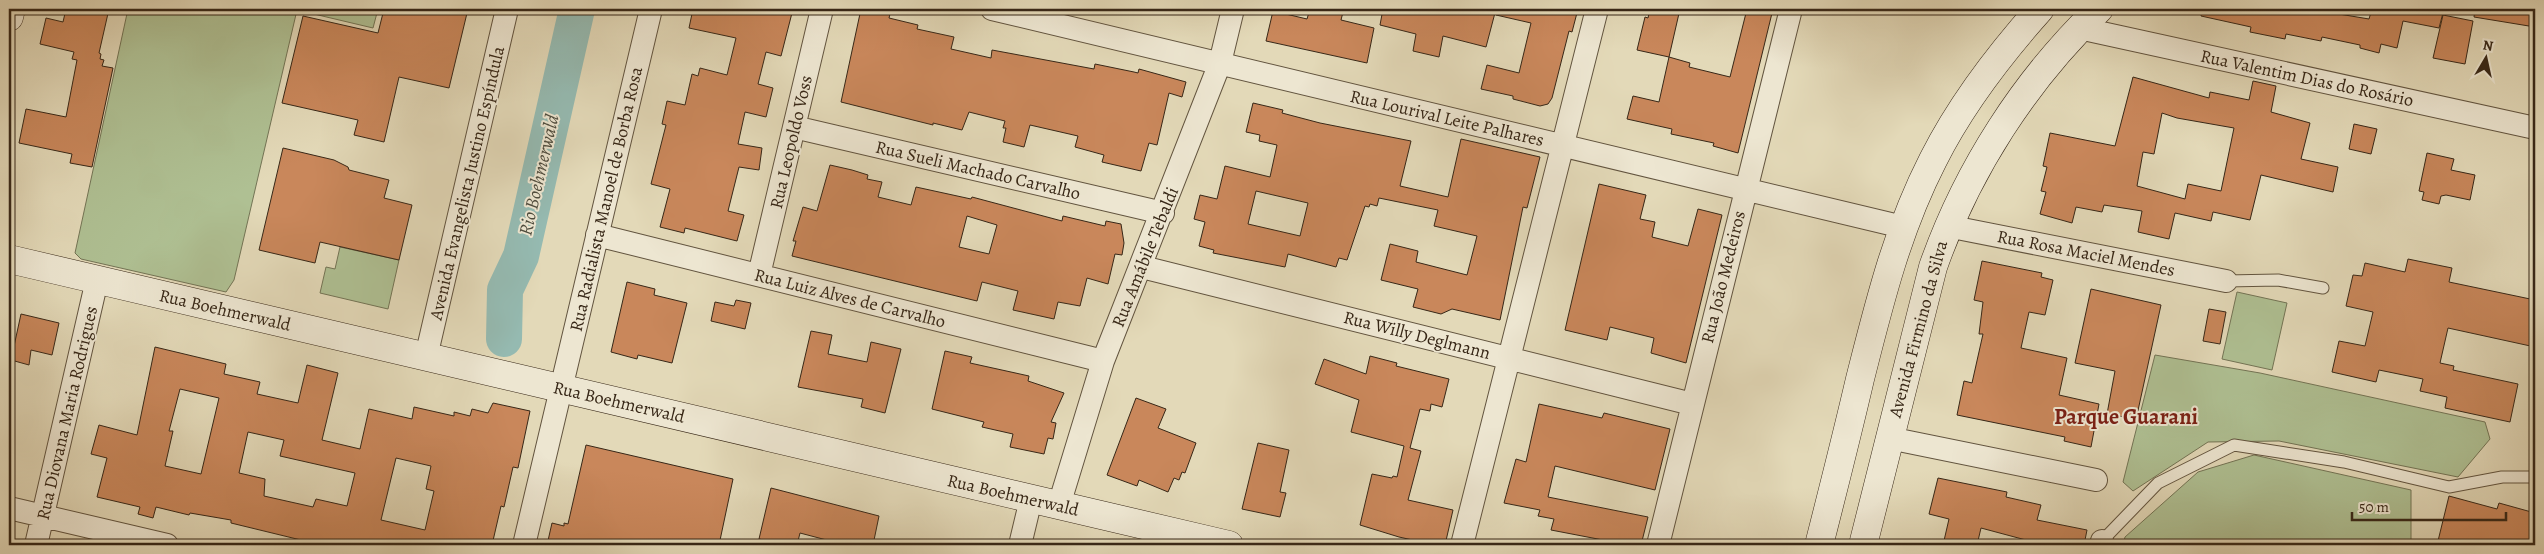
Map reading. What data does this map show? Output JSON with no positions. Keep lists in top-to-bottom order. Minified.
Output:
{"streets":{"main road":["Rua Boehmerwald","Avenida Firmino da Silva"],"street":["Rua Valentim Dias do Rosário","Rua Lourival Leite Palhares","Rua Leopoldo Voss","Rua Sueli Machado Carvalho","Avenida Evangelista Justino Espíndula","Rua Radialista Manoel de Borba Rosa","Rua Rosa Maciel Mendes","Rua Amábile Tebaldi","Rua João Medeiros","Rua Luiz Alves de Carvalho","Rua Willy Deglmann","Rua Diovana Maria Rodrigues"]},"crossings":[["Rua Valentim Dias do Rosário","Avenida Firmino da Silva"],["Rua Lourival Leite Palhares","Rua Amábile Tebaldi"],["Rua Lourival Leite Palhares","Rua João Medeiros"],["Rua Leopoldo Voss","Rua Sueli Machado Carvalho"],["Rua Leopoldo Voss","Rua Luiz Alves de Carvalho"],["Rua Sueli Machado Carvalho","Rua Amábile Tebaldi"],["Avenida Evangelista Justino Espíndula","Rua Boehmerwald"],["Rua Radialista Manoel de Borba Rosa","Rua Luiz Alves de Carvalho"],["Rua Radialista Manoel de Borba Rosa","Rua Boehmerwald"],["Rua Rosa Maciel Mendes","Avenida Firmino da Silva"],["Rua Amábile Tebaldi","Rua Luiz Alves de Carvalho"],["Rua Amábile Tebaldi","Rua Boehmerwald"],["Rua Amábile Tebaldi","Rua Willy Deglmann"],["Rua João Medeiros","Rua Willy Deglmann"],["Rua Boehmerwald","Rua Diovana Maria Rodrigues"]],"districts":["Parque Guarani"],"water":["Rio Boehmerwald"],"scale_bar":"50 m","north":"top"}
